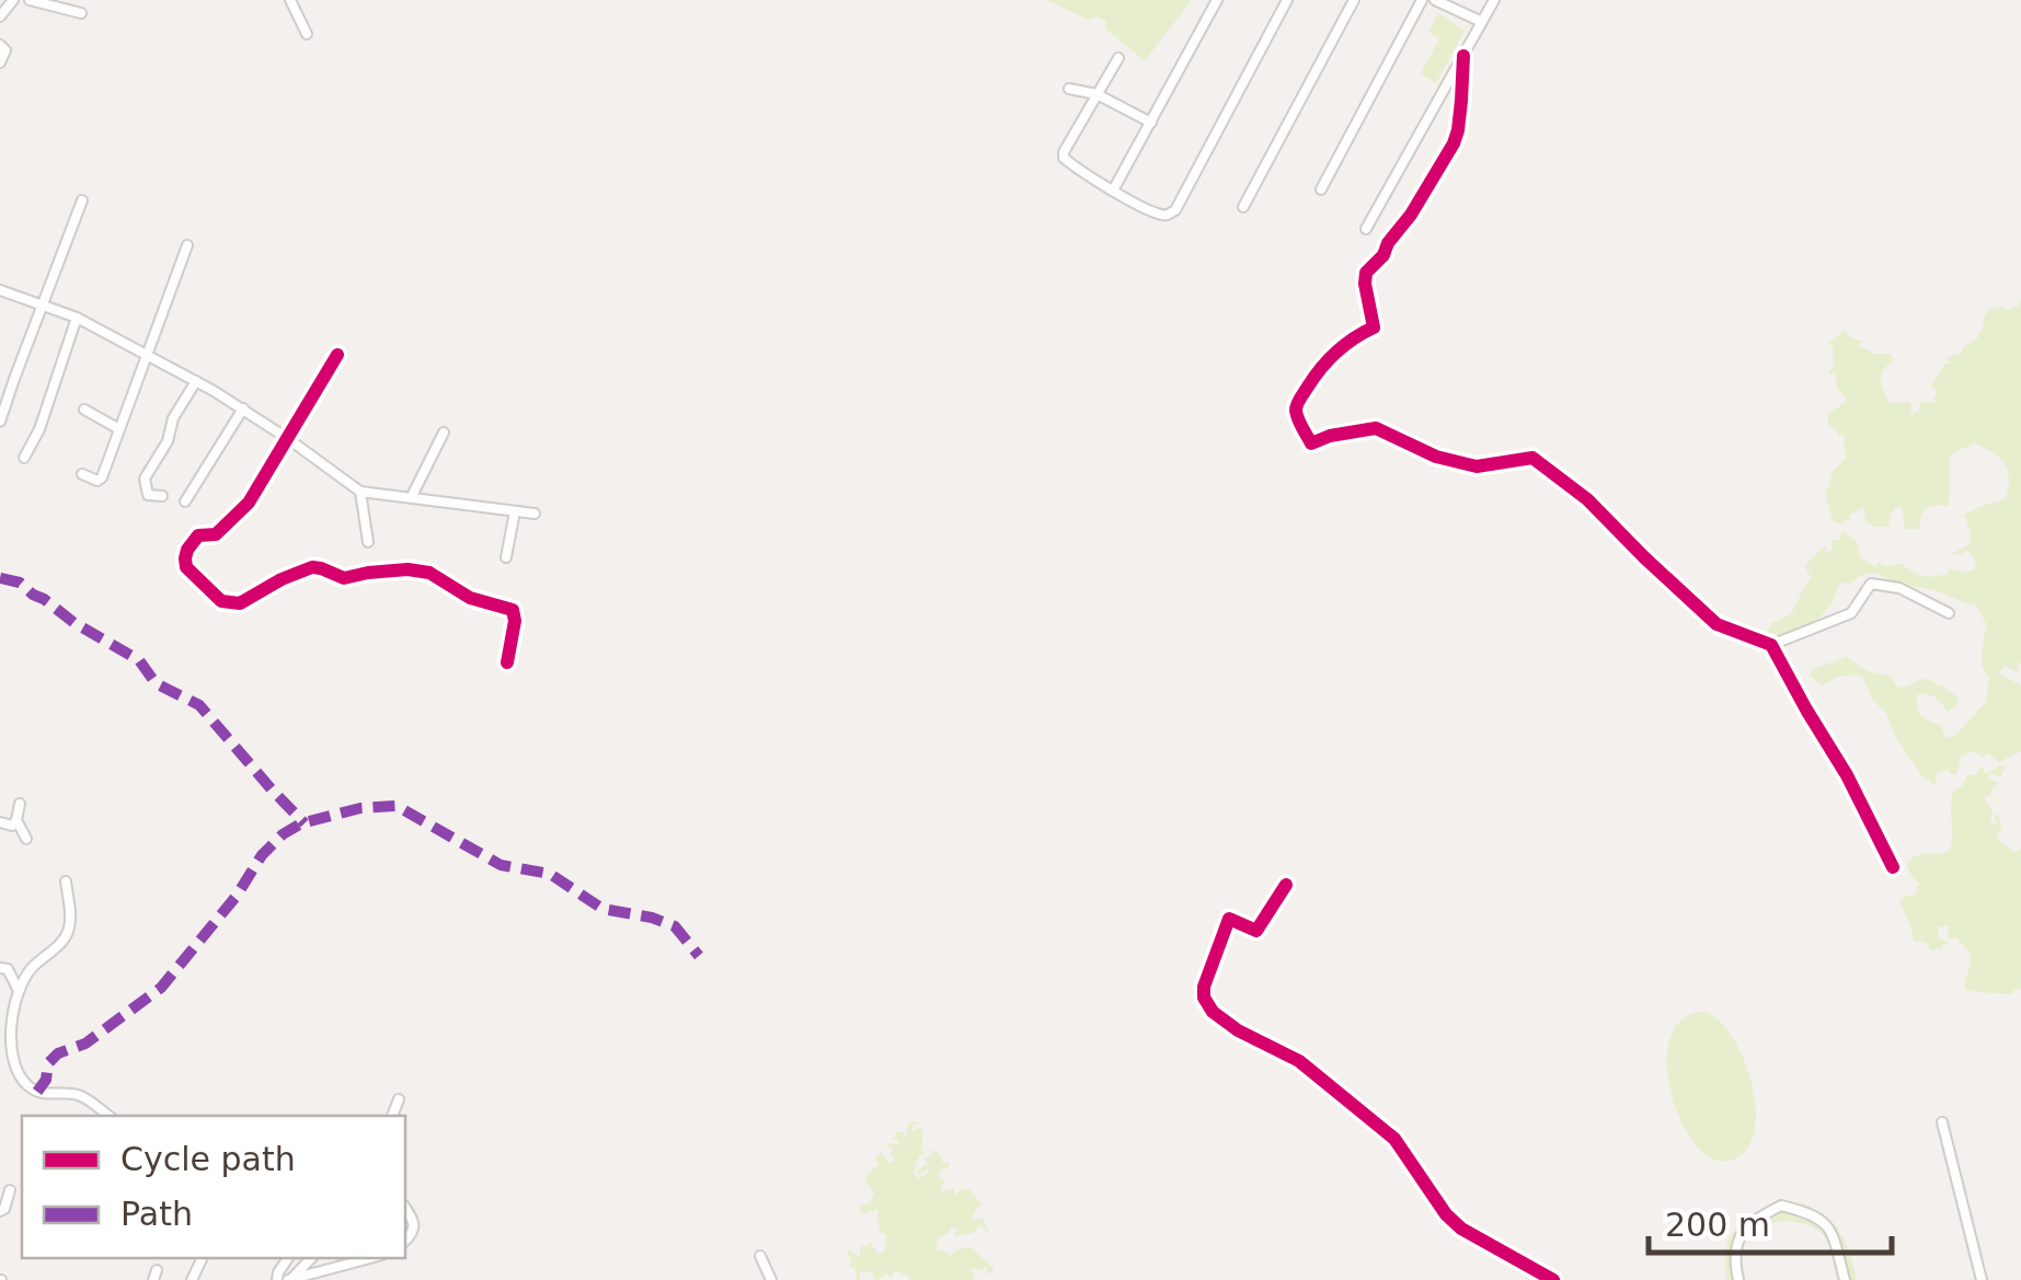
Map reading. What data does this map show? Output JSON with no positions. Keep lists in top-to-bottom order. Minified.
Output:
{"legend":["Cycle path","Path"],"scale_bar":"200 m"}
